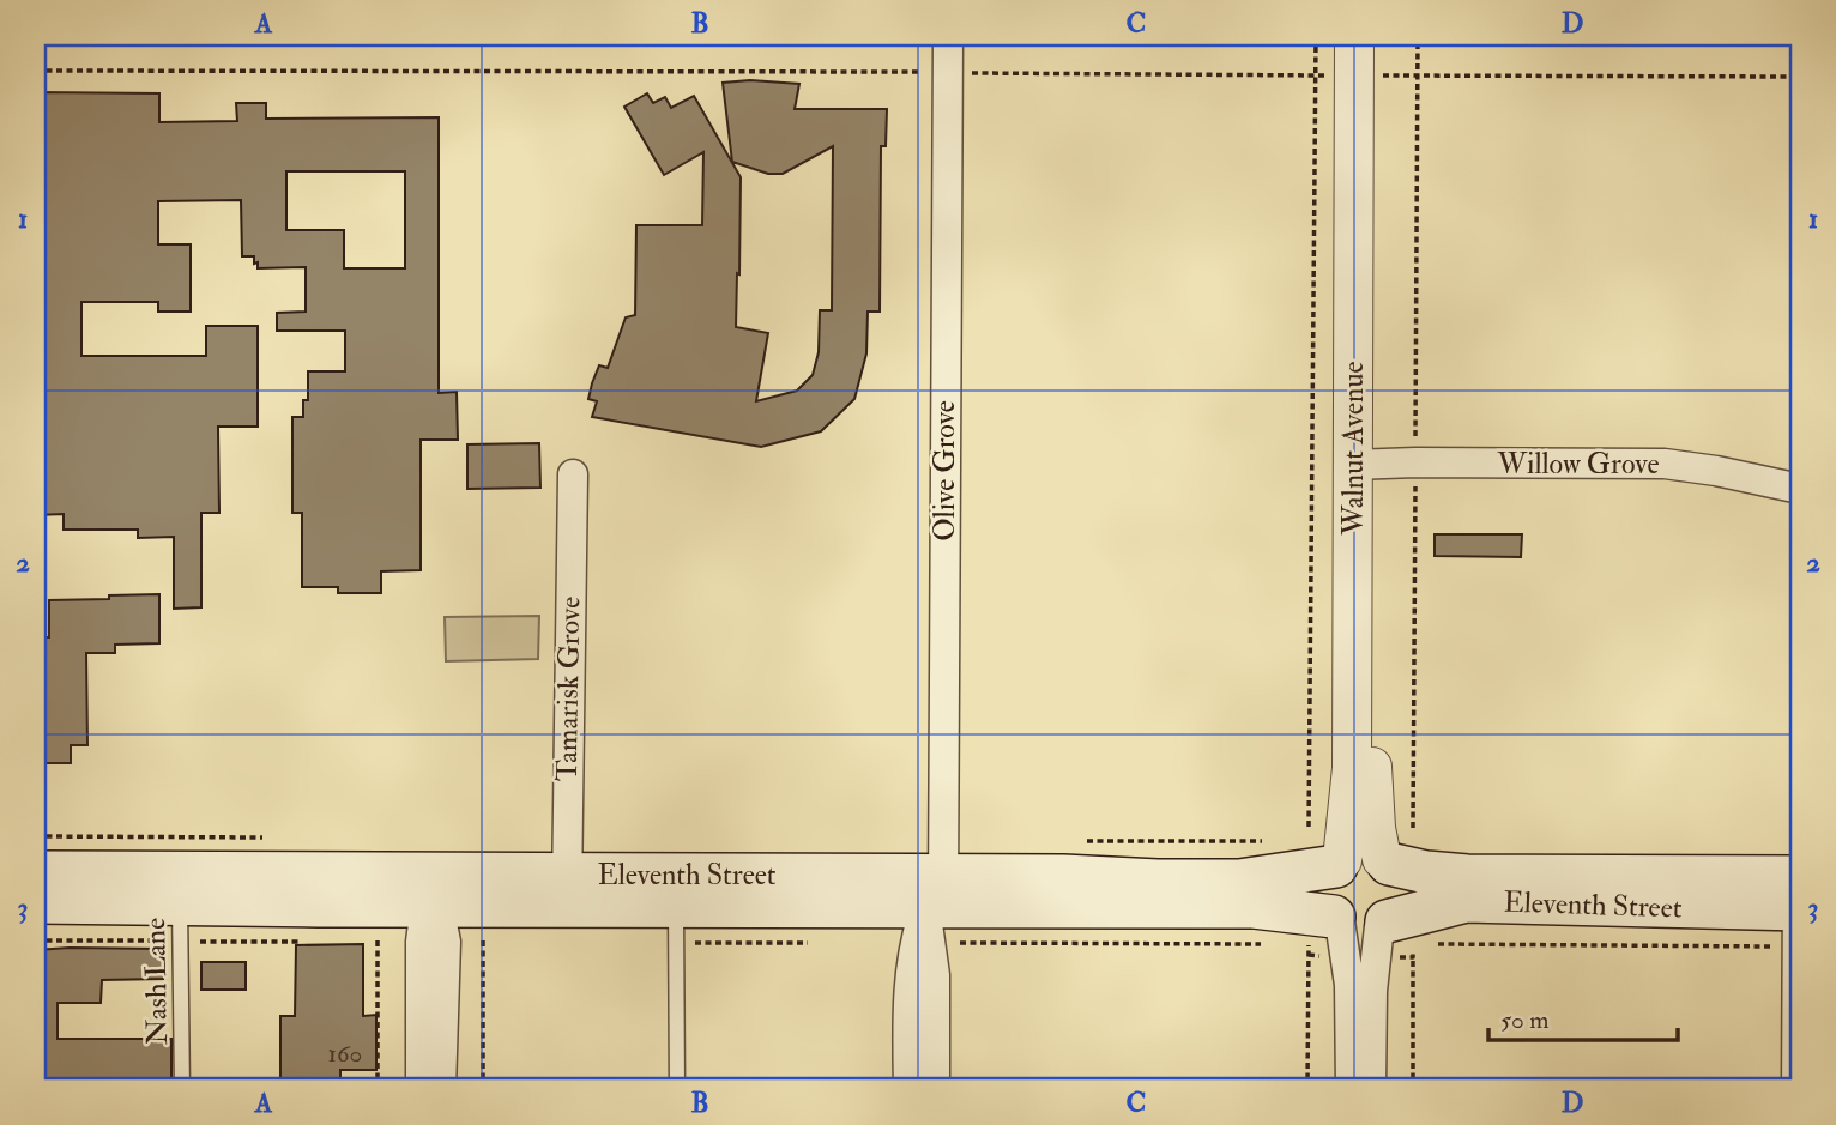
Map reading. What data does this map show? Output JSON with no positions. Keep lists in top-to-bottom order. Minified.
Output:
{"streets":{"main road":["Eleventh Street"],"street":["Walnut Avenue","Willow Grove","Olive Grove","Tamarisk Grove"],"lane":["Nash Lane"]},"crossings":[["Walnut Avenue","Willow Grove"],["Walnut Avenue","Eleventh Street"],["Olive Grove","Eleventh Street"],["Tamarisk Grove","Eleventh Street"],["Eleventh Street","Nash Lane"]],"house_numbers":["160"],"scale_bar":"50 m","grid":{"columns":["A","B","C","D"],"rows":["1","2","3"]}}
